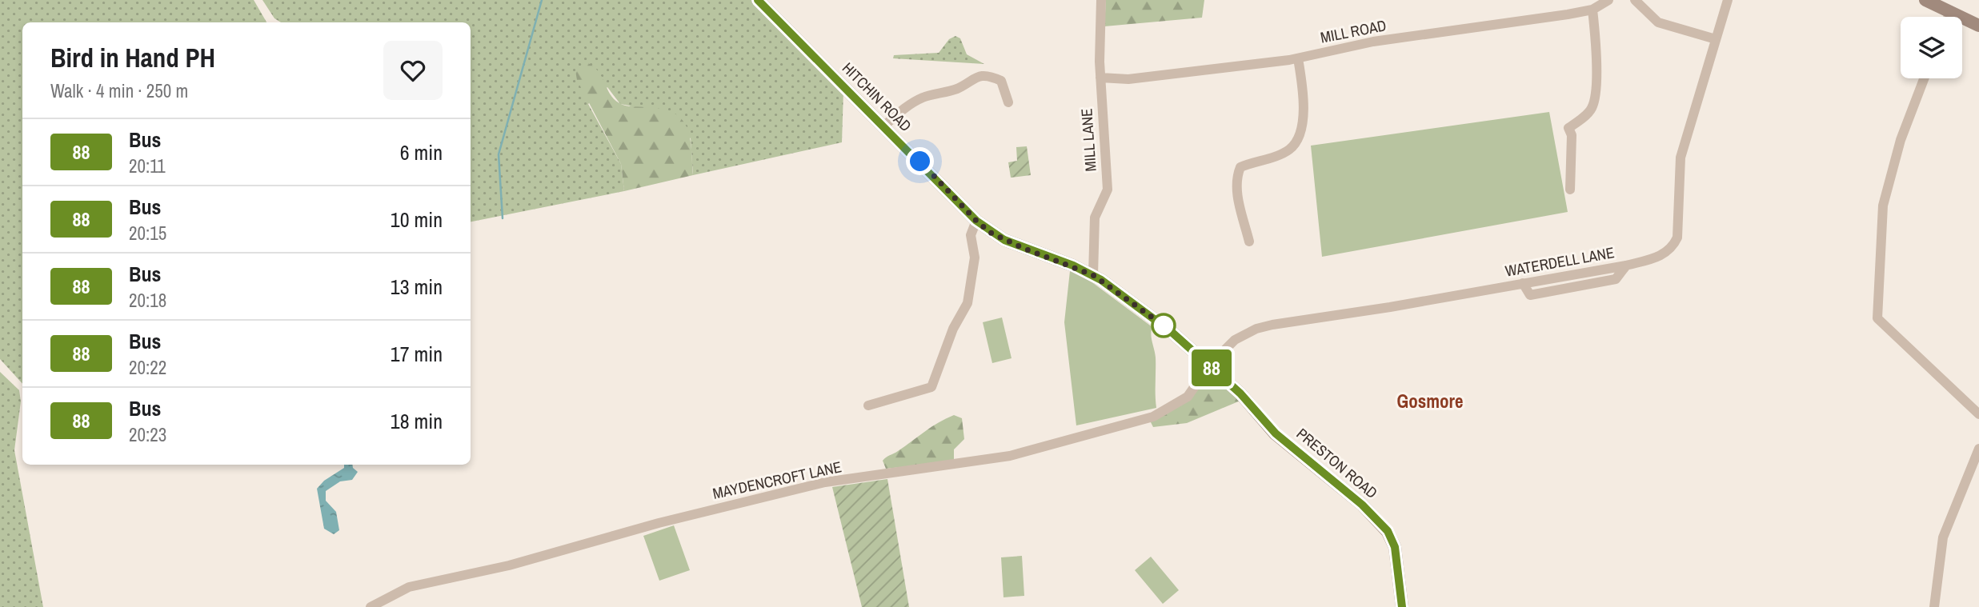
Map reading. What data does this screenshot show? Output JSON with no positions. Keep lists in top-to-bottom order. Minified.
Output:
{"streets":{"street":["MILL ROAD","HITCHIN ROAD","MILL LANE","WATERDELL LANE","PRESTON ROAD","MAYDENCROFT LANE"]},"crossings":[["MILL ROAD","MILL LANE"],["HITCHIN ROAD","MILL LANE"],["HITCHIN ROAD","PRESTON ROAD"],["MILL LANE","PRESTON ROAD"],["WATERDELL LANE","PRESTON ROAD"],["WATERDELL LANE","MAYDENCROFT LANE"],["PRESTON ROAD","MAYDENCROFT LANE"]],"districts":["Gosmore"],"lines":["bus line 88"],"page":{"on_map":"88","heading":["Bird in Hand PH","Walk · 4 min · 250 m"],"list":[{"mark":"88","name":"Bus","note":"20:11","value":"6 min"},{"mark":"88","name":"Bus","note":"20:15","value":"10 min"},{"mark":"88","name":"Bus","note":"20:18","value":"13 min"},{"mark":"88","name":"Bus","note":"20:22","value":"17 min"},{"mark":"88","name":"Bus","note":"20:23","value":"18 min"}]}}
